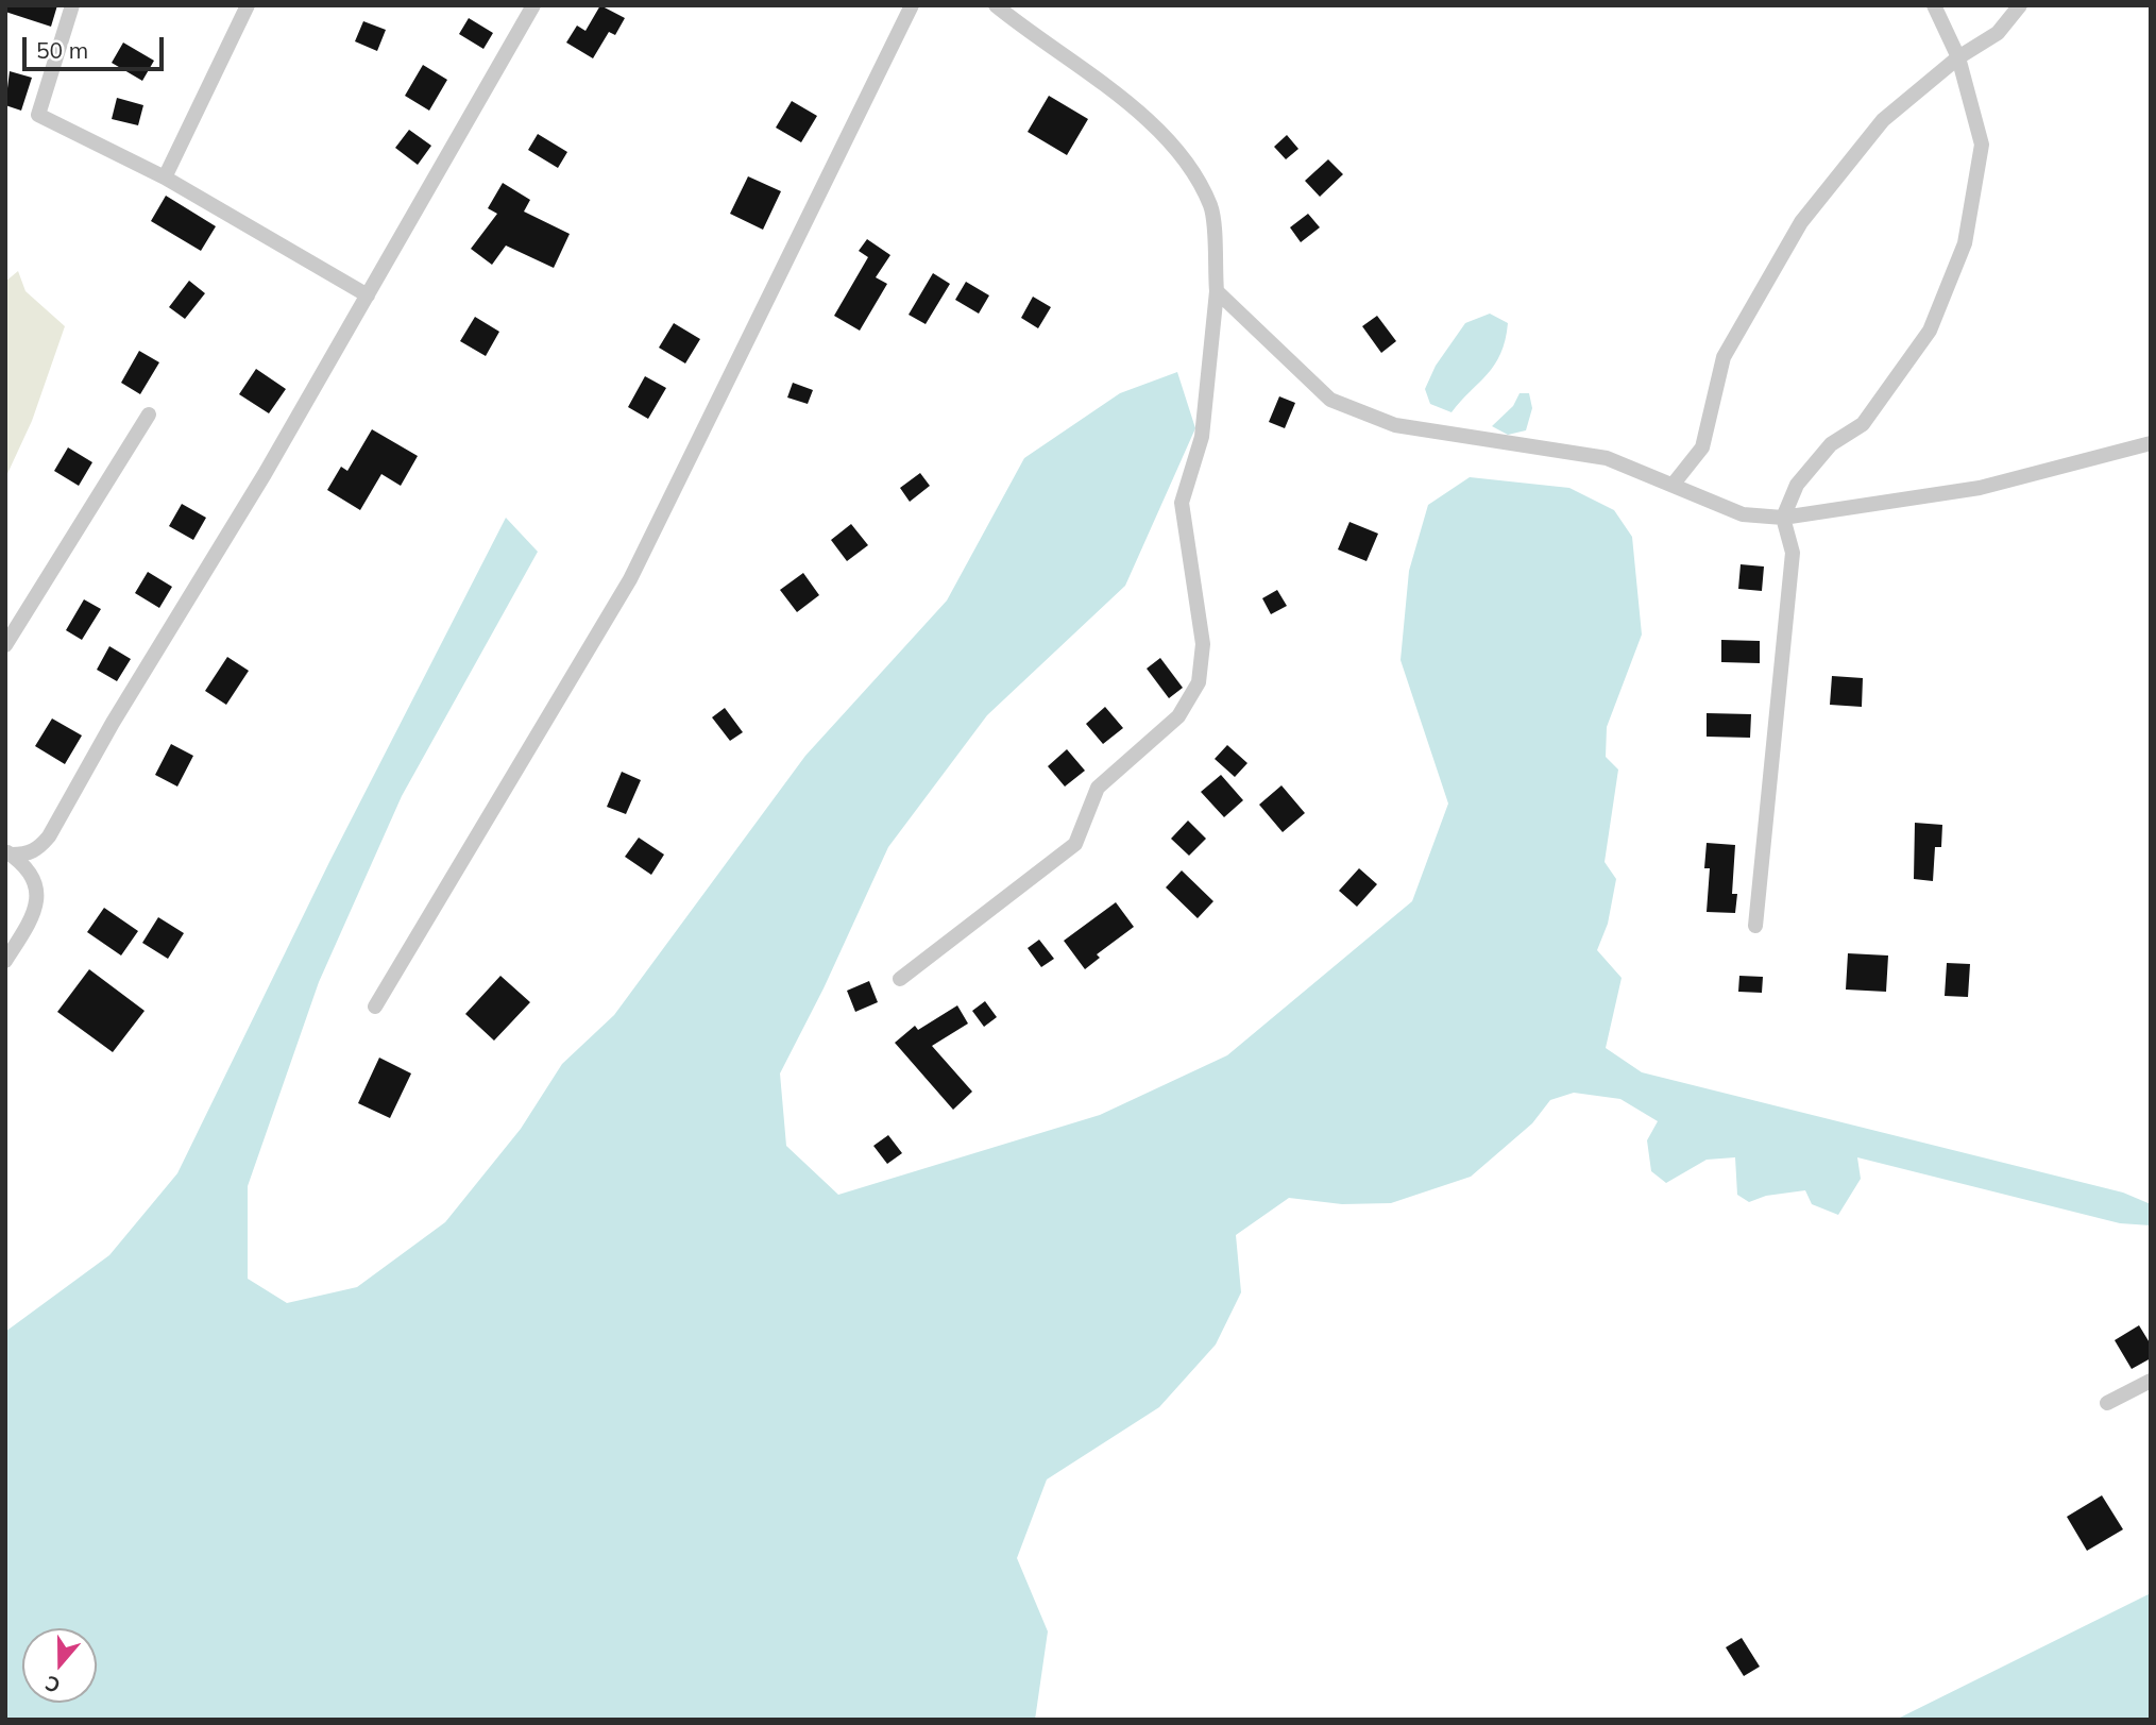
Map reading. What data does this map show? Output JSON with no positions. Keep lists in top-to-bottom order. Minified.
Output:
{"scale_bar":"50 m","north":"bottom"}
